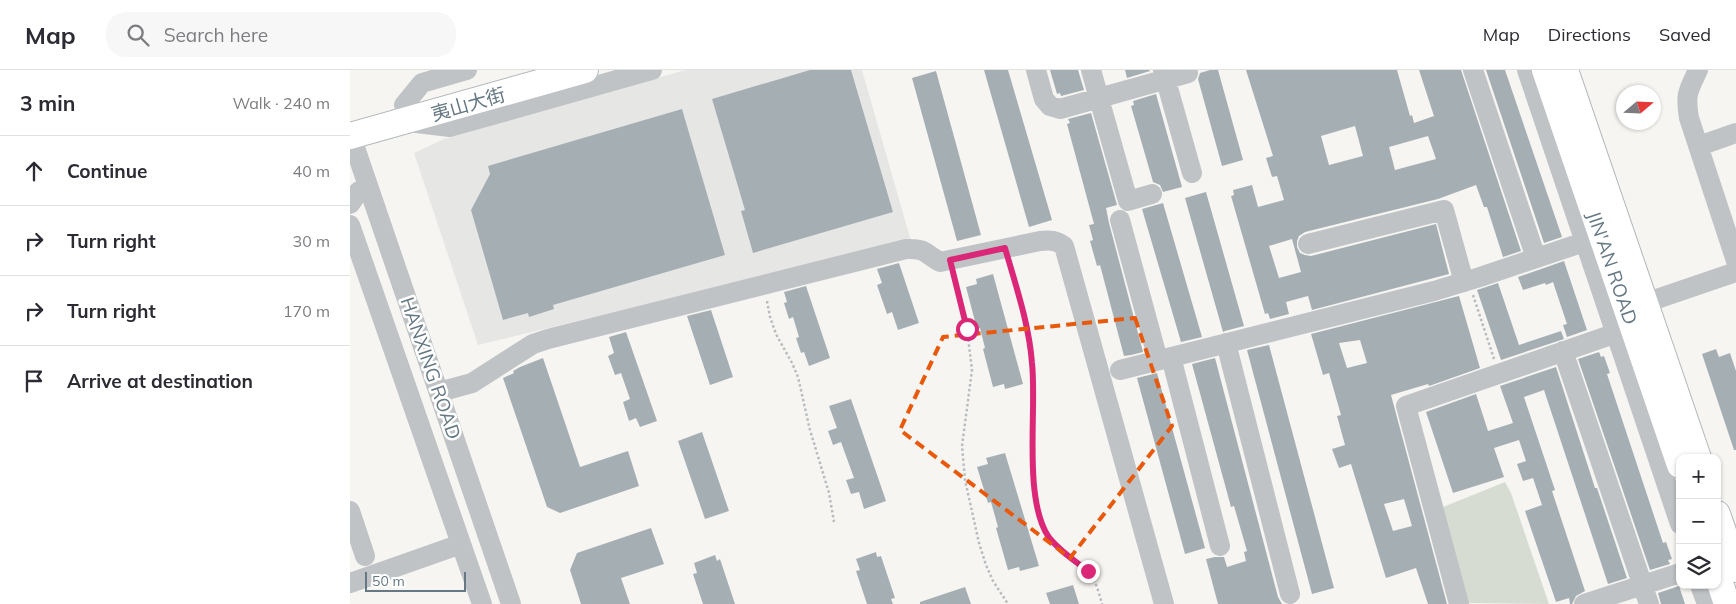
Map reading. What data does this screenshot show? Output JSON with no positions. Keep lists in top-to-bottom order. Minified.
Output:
{"streets":{"main road":["夷山大街","JIN'AN ROAD"],"street":["HANXING ROAD"]},"crossings":[["夷山大街","HANXING ROAD"]],"scale_bar":"50 m","north":"right","page":{"header":"Map","search":"Search here","nav":["Map","Directions","Saved"],"heading":["3 min","Walk · 240 m"],"list":[["Continue","40 m"],["Turn right","30 m"],["Turn right","170 m"],"Arrive at destination"],"map_buttons":["+","−"],"scale":"50 m"}}
